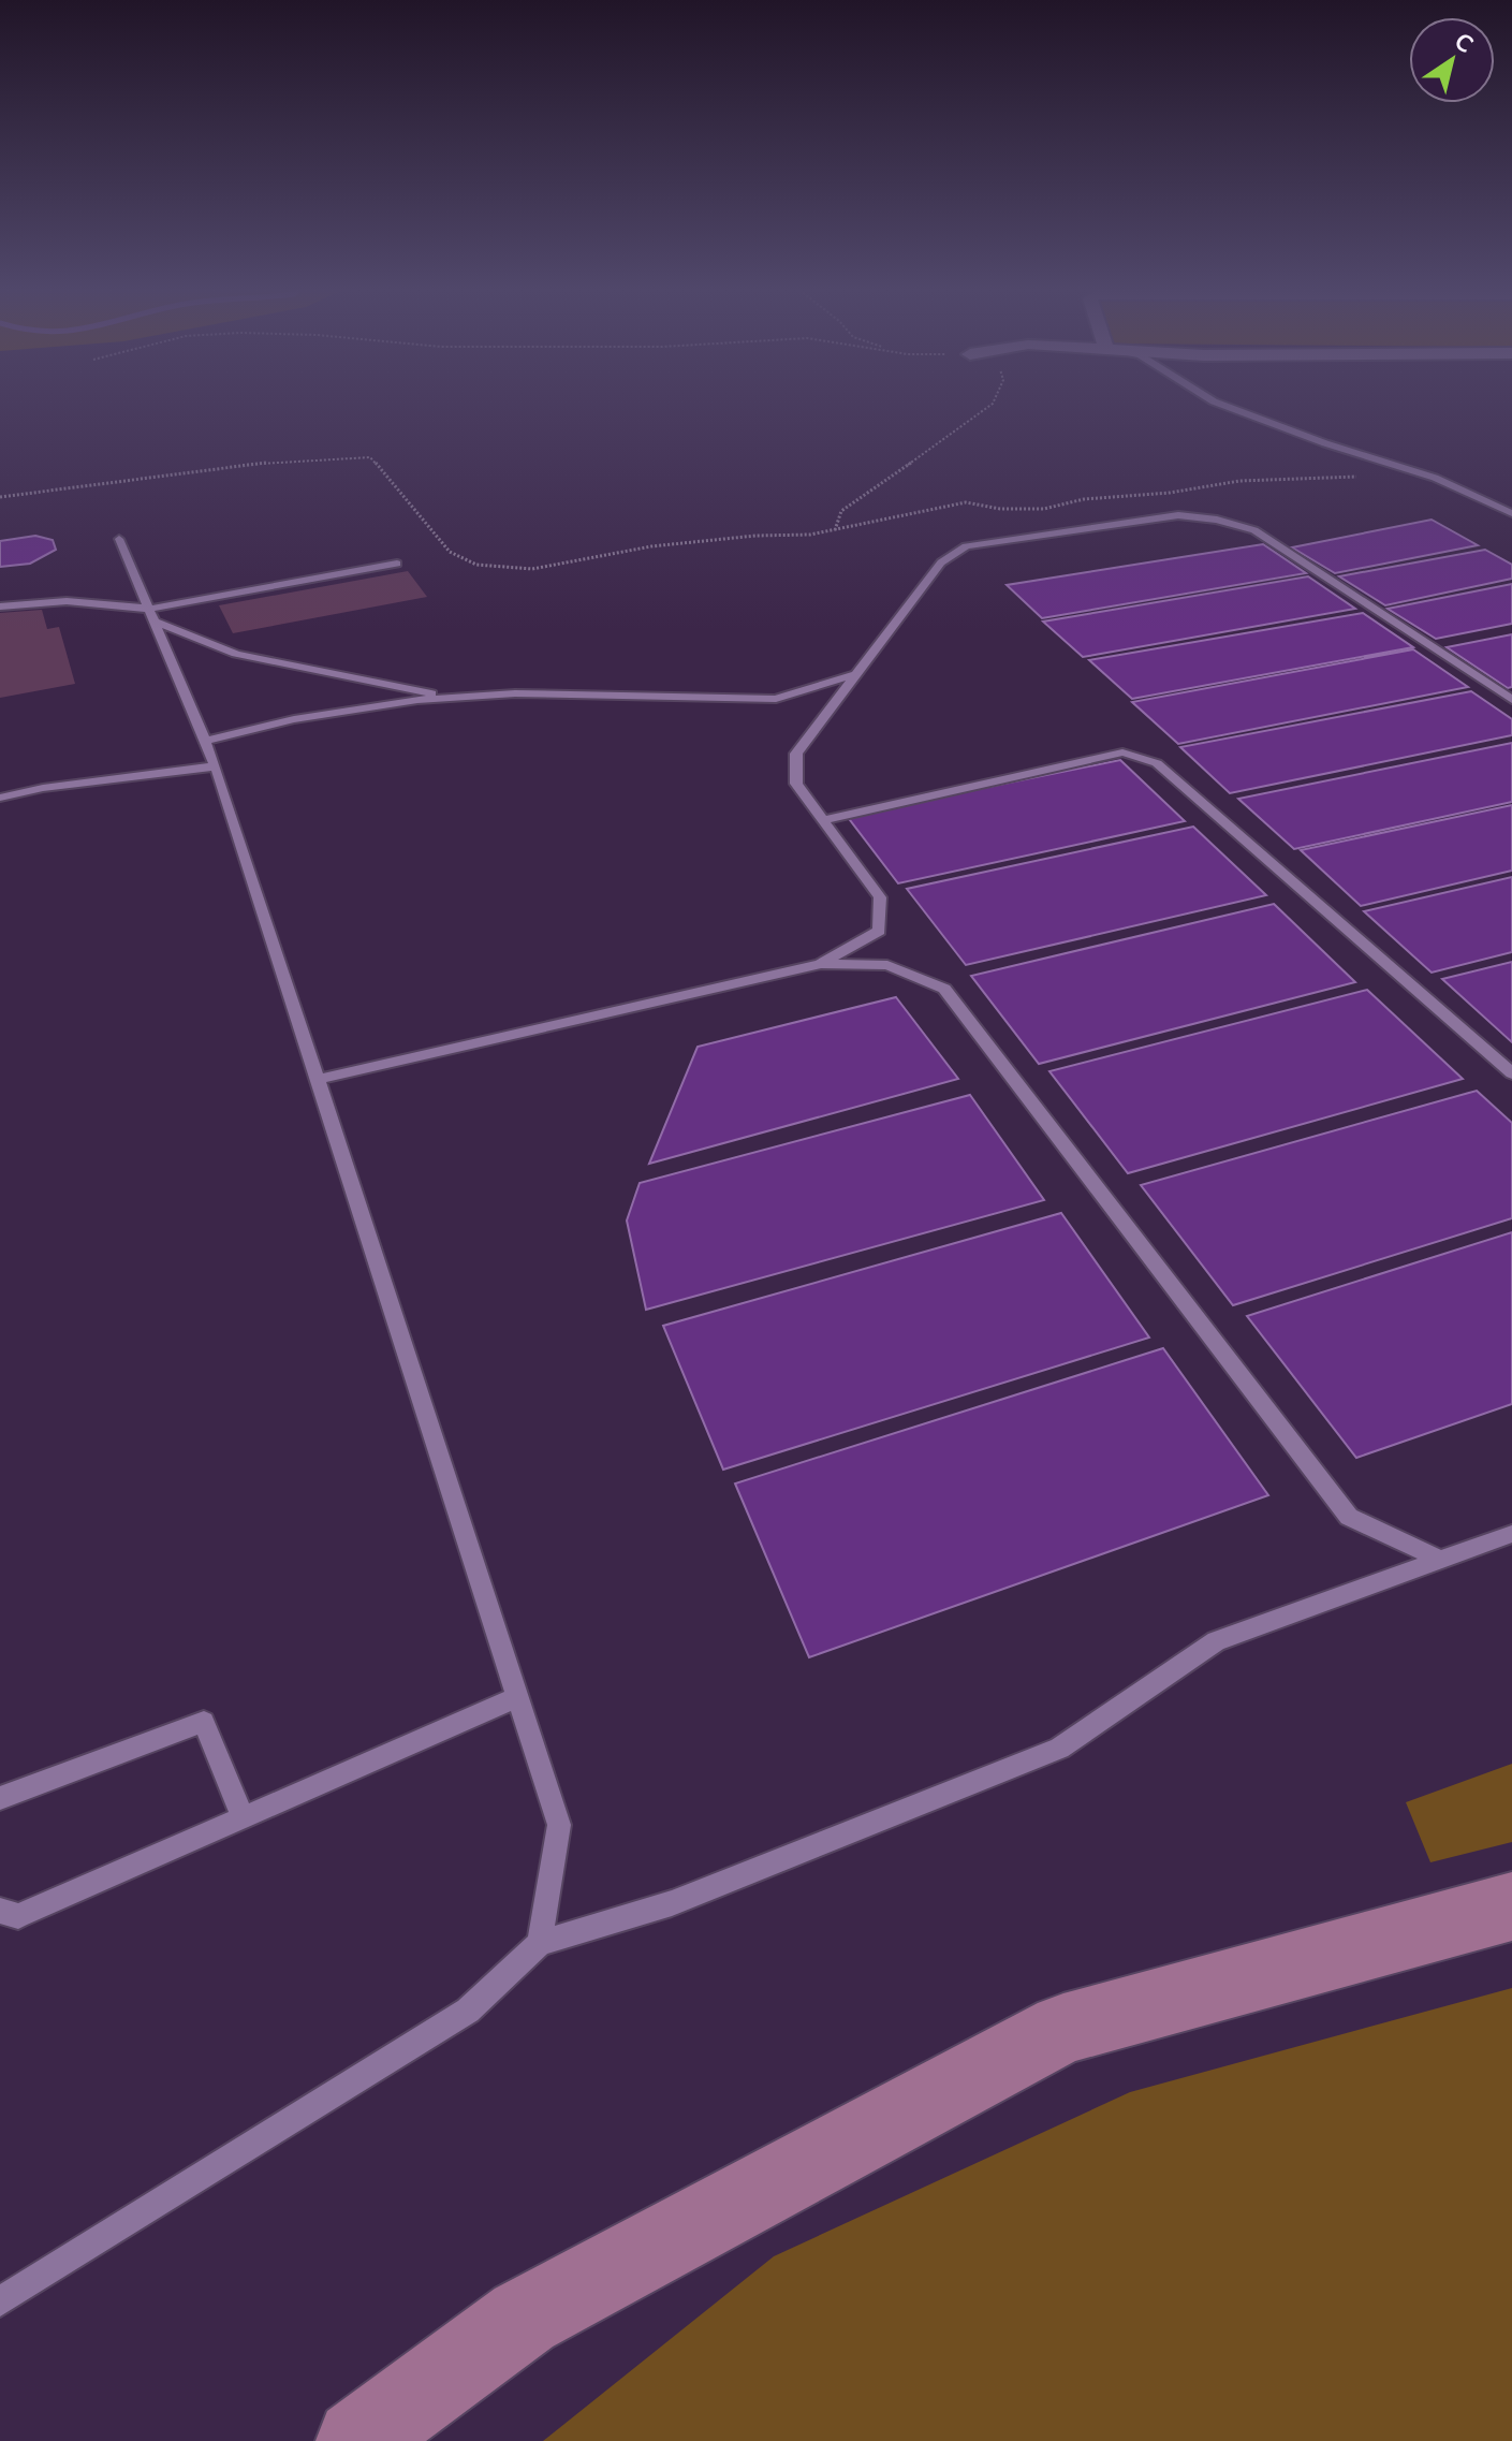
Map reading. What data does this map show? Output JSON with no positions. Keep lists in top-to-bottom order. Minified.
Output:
{"north":"top right"}
